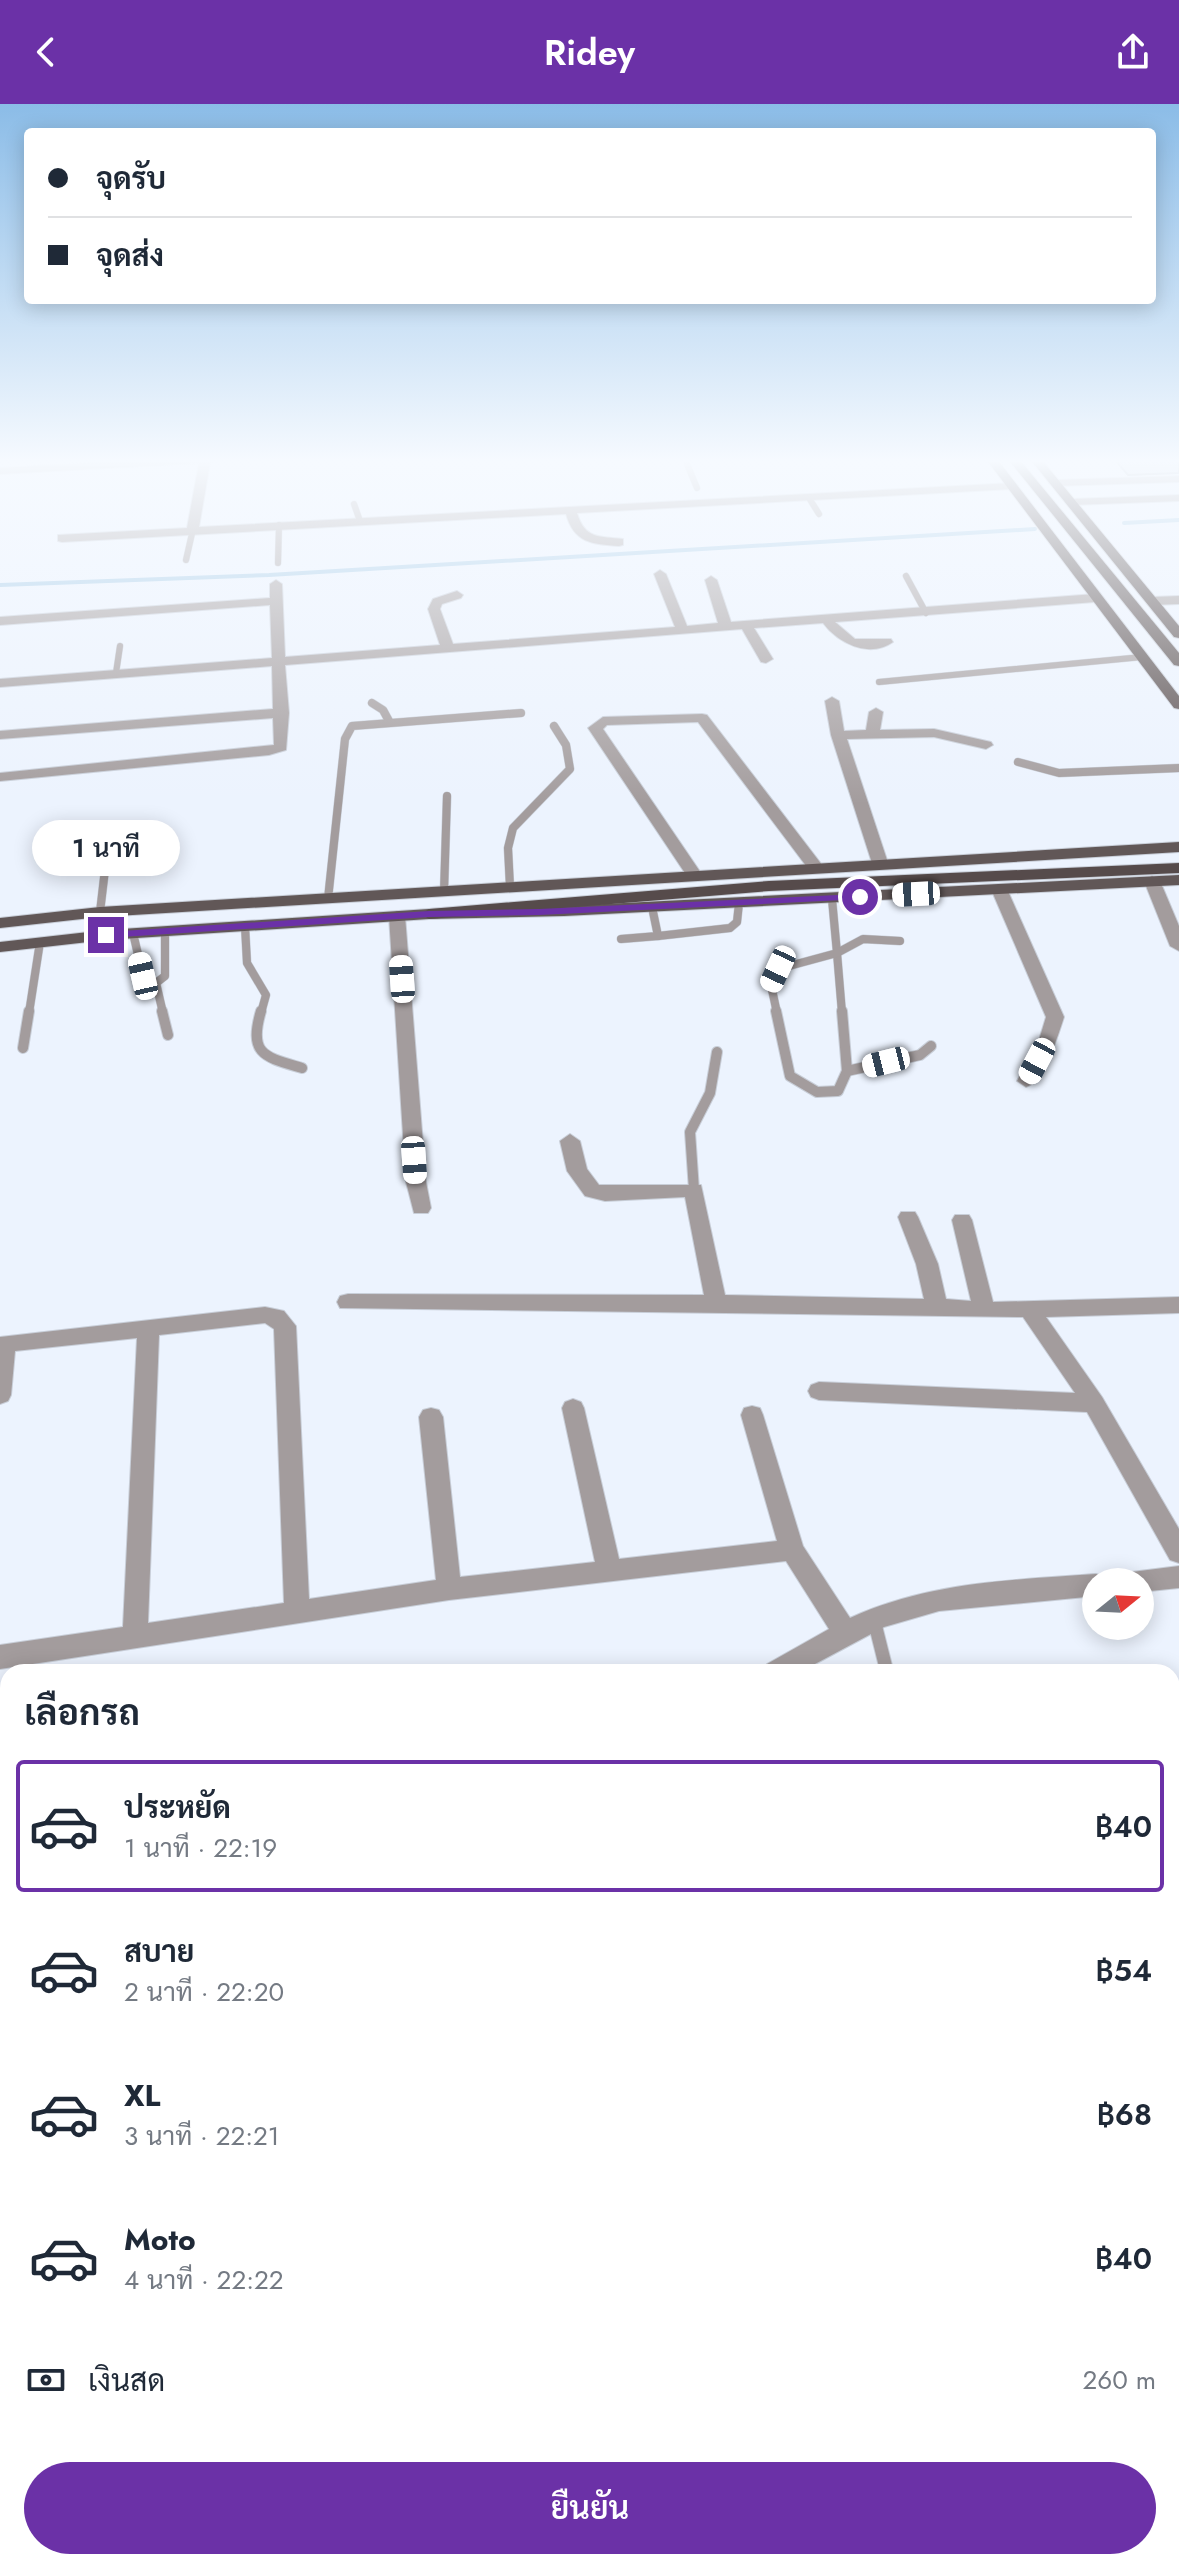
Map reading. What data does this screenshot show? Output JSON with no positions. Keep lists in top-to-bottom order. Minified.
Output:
{"north":"right","page":{"header":"Ridey","banner":["จุดรับ","จุดส่ง"],"bubble":"1 นาที","heading":"เลือกรถ","list":[{"name":"ประหยัด","note":"1 นาที · 22:19","value":"฿40"},{"name":"สบาย","note":"2 นาที · 22:20","value":"฿54"},{"name":"XL","note":"3 นาที · 22:21","value":"฿68"},{"name":"Moto","note":"4 นาที · 22:22","value":"฿40"}],"pay":["เงินสด","260 m"],"buttons":"ยืนยัน"}}
